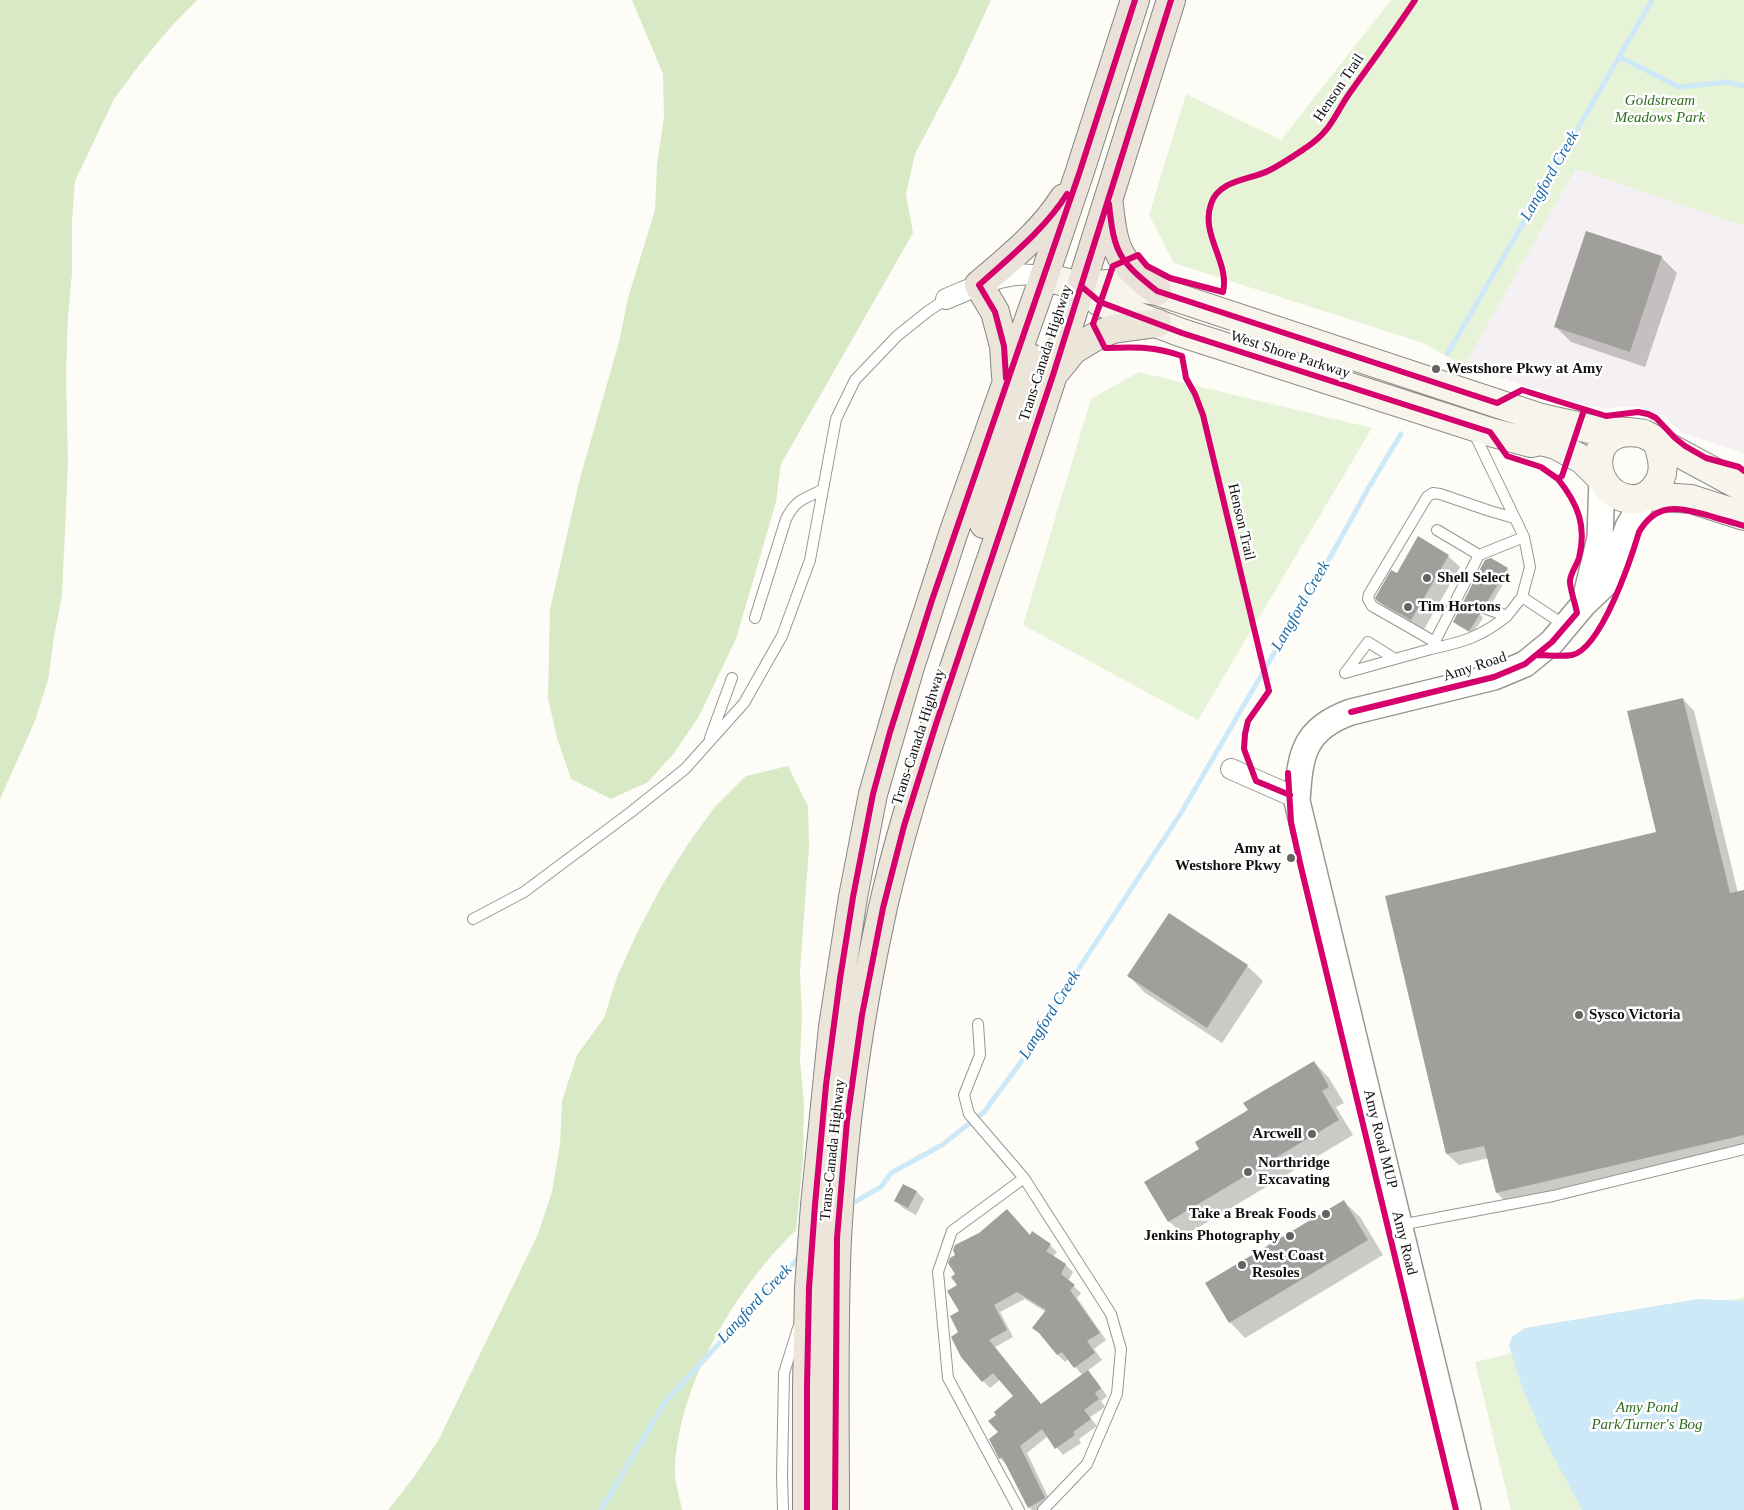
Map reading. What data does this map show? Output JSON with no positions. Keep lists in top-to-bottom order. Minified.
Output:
{"streets":{"highway":["Trans-Canada Highway"],"main road":["West Shore Parkway"],"street":["Amy Road"],"cycle path":["Henson Trail","Amy Road MUP"]},"crossings":[["Trans-Canada Highway","West Shore Parkway"],["West Shore Parkway","Amy Road"]],"water":["Langford Creek"],"parks":["Goldstream Meadows Park","Amy Pond Park/Turner's Bog"],"places":["Westshore Pkwy at Amy","Shell Select","Tim Hortons","Amy at Westshore Pkwy","Sysco Victoria","Arcwell","Northridge Excavating","Take a Break Foods","Jenkins Photography","West Coast Resoles"]}
